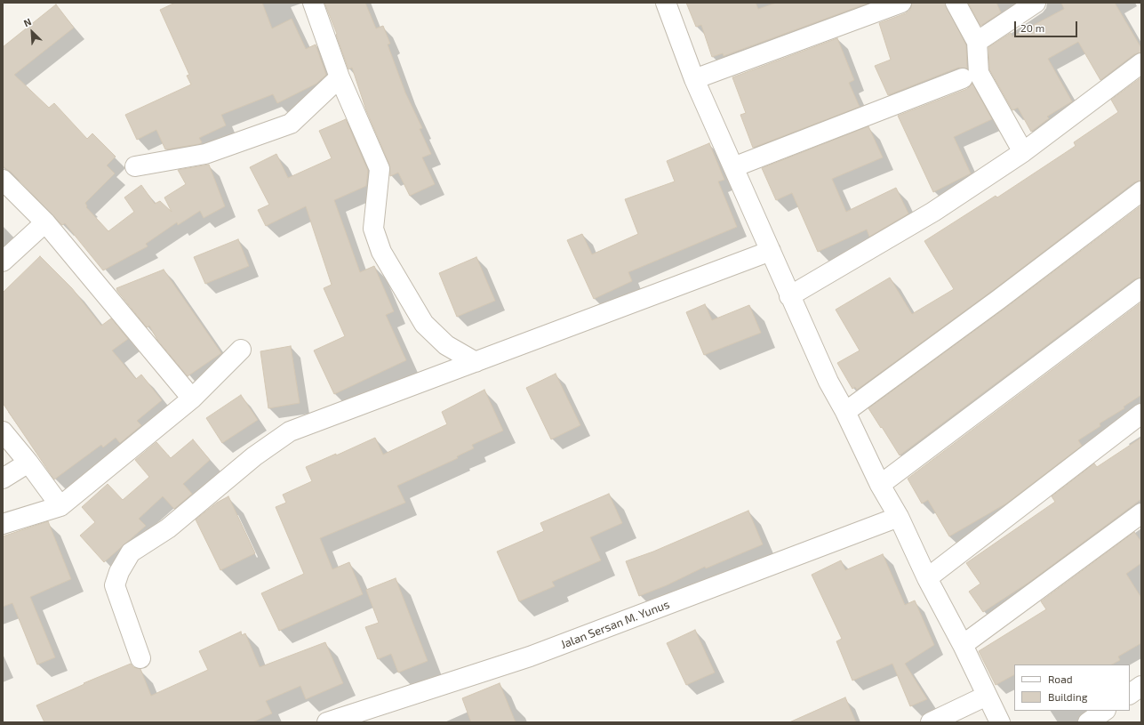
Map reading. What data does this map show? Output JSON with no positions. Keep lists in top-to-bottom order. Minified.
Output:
{"streets":{"street":["Jalan Sersan M. Yunus"]},"legend":["Road","Building"],"scale_bar":"20 m","north":"top left"}
